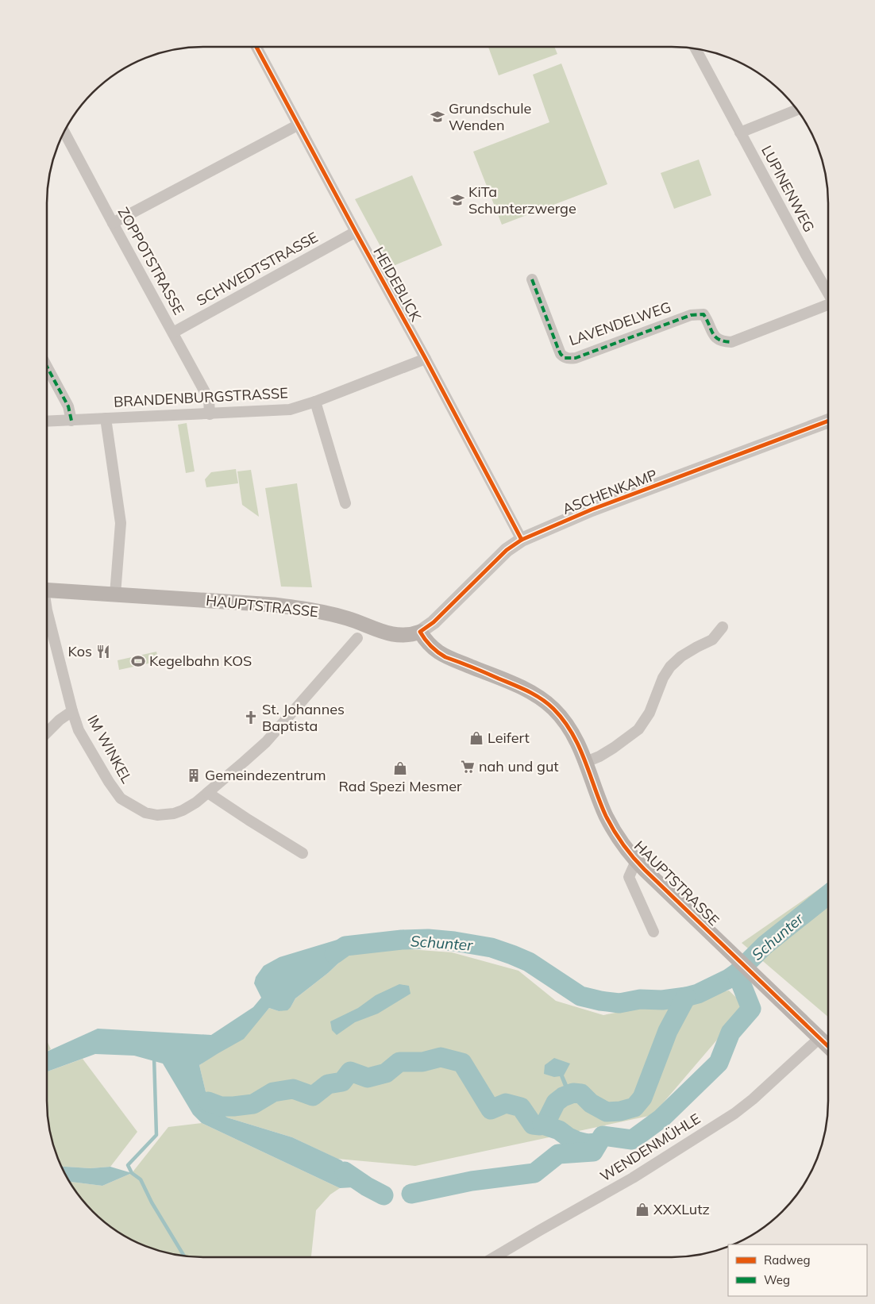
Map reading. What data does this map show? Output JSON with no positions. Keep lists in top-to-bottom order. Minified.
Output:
{"streets":{"main road":["HAUPTSTRASSE"],"street":["LUPINENWEG","ZOPPOTSTRASSE","SCHWEDTSTRASSE","HEIDEBLICK","LAVENDELWEG","BRANDENBURGSTRASSE","ASCHENKAMP","IM WINKEL","WENDENMÜHLE"]},"crossings":[["LUPINENWEG","LAVENDELWEG"],["ZOPPOTSTRASSE","SCHWEDTSTRASSE"],["ZOPPOTSTRASSE","BRANDENBURGSTRASSE"],["SCHWEDTSTRASSE","HEIDEBLICK"],["HEIDEBLICK","BRANDENBURGSTRASSE"],["HEIDEBLICK","ASCHENKAMP"],["ASCHENKAMP","HAUPTSTRASSE"],["HAUPTSTRASSE","WENDENMÜHLE"]],"water":["Schunter"],"places":{"school or university":["Grundschule Wenden","KiTa Schunterzwerge"],"restaurant":["Kos"],"sports":["Kegelbahn KOS"],"church":["St. Johannes Baptista"],"shop":["Leifert","Rad Spezi Mesmer","XXXLutz"],"supermarket":["nah und gut"],"building":["Gemeindezentrum"]},"legend":["Radweg","Weg"]}
